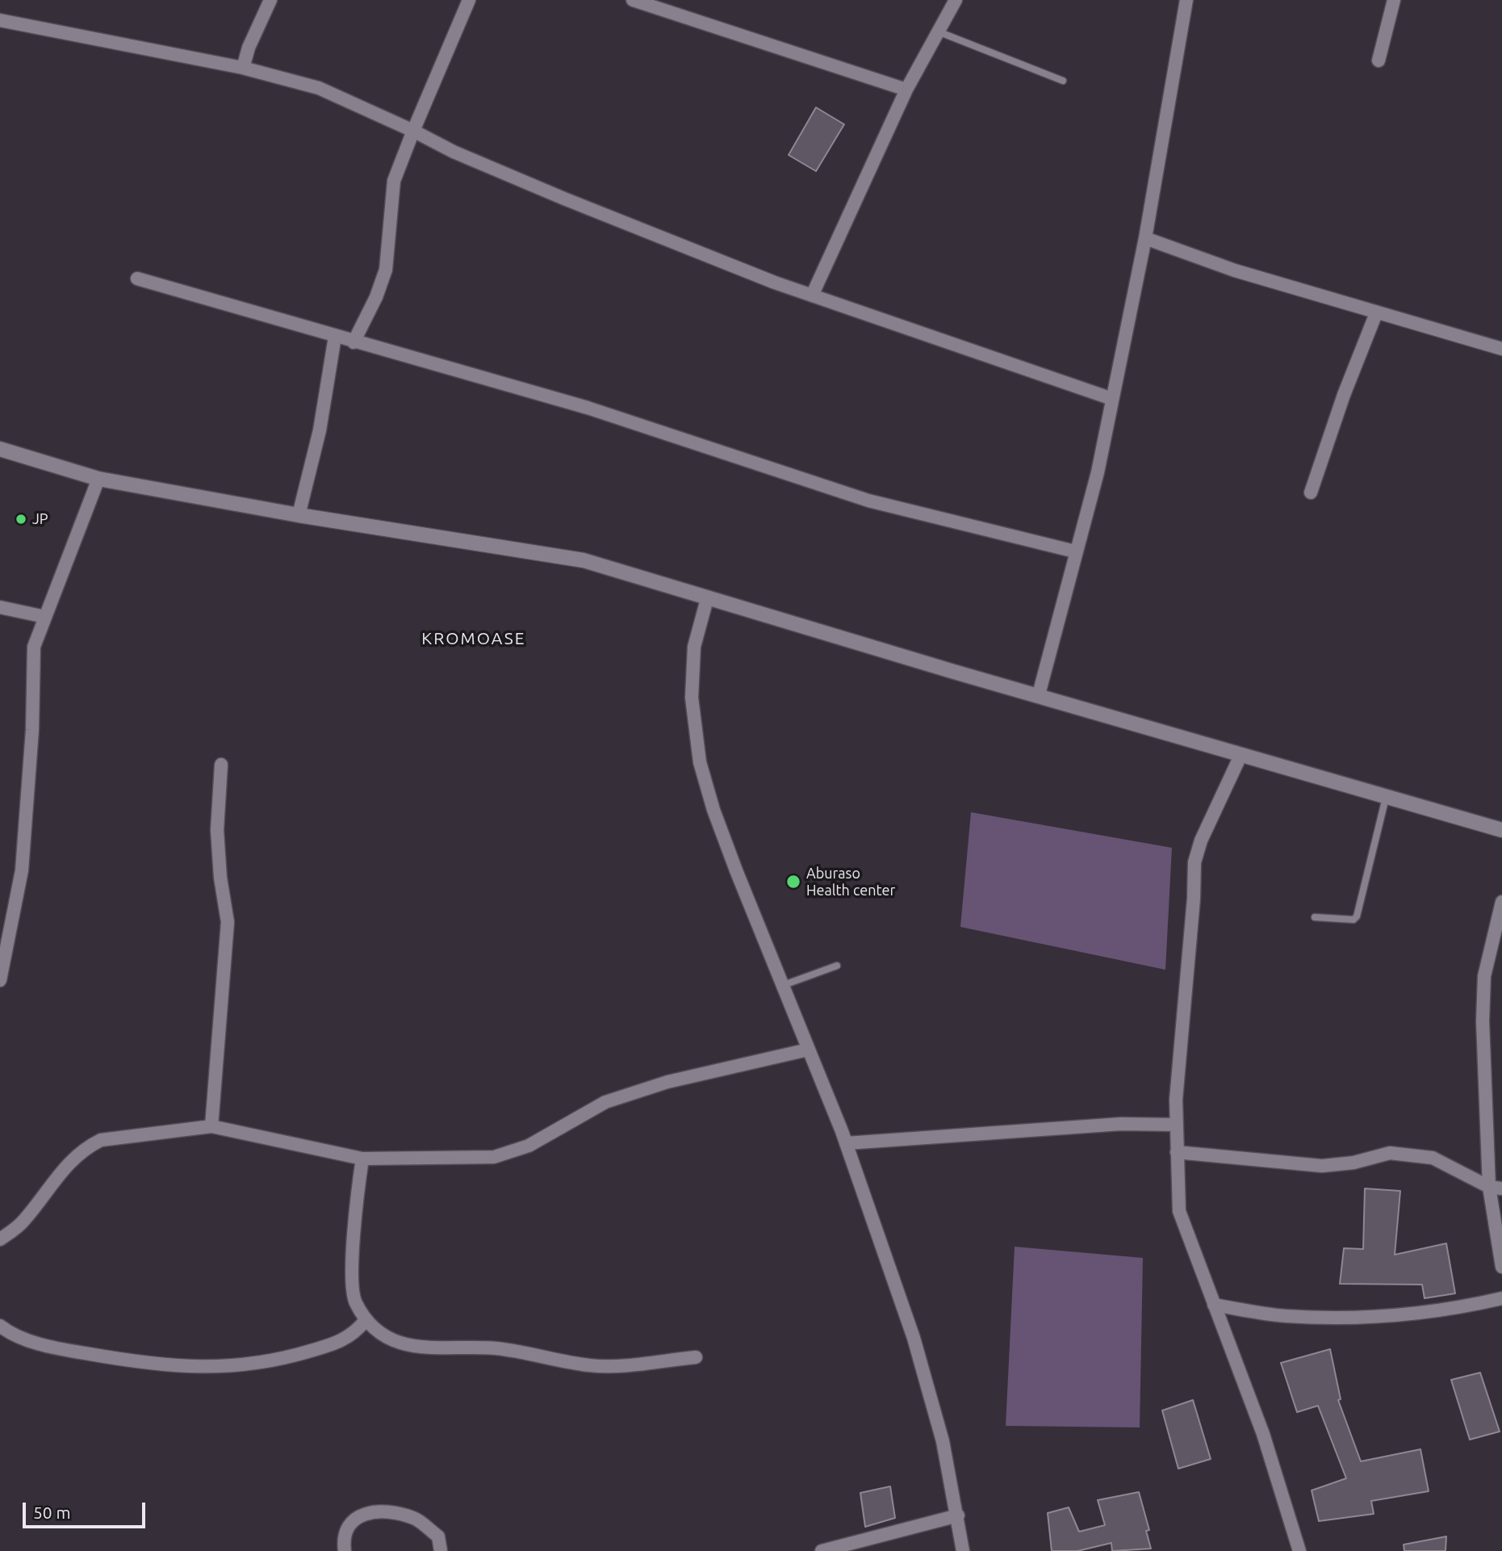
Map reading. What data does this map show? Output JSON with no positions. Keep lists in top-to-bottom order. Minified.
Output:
{"districts":["KROMOASE"],"places":["JP","Aburaso Health center"],"scale_bar":"50 m"}
